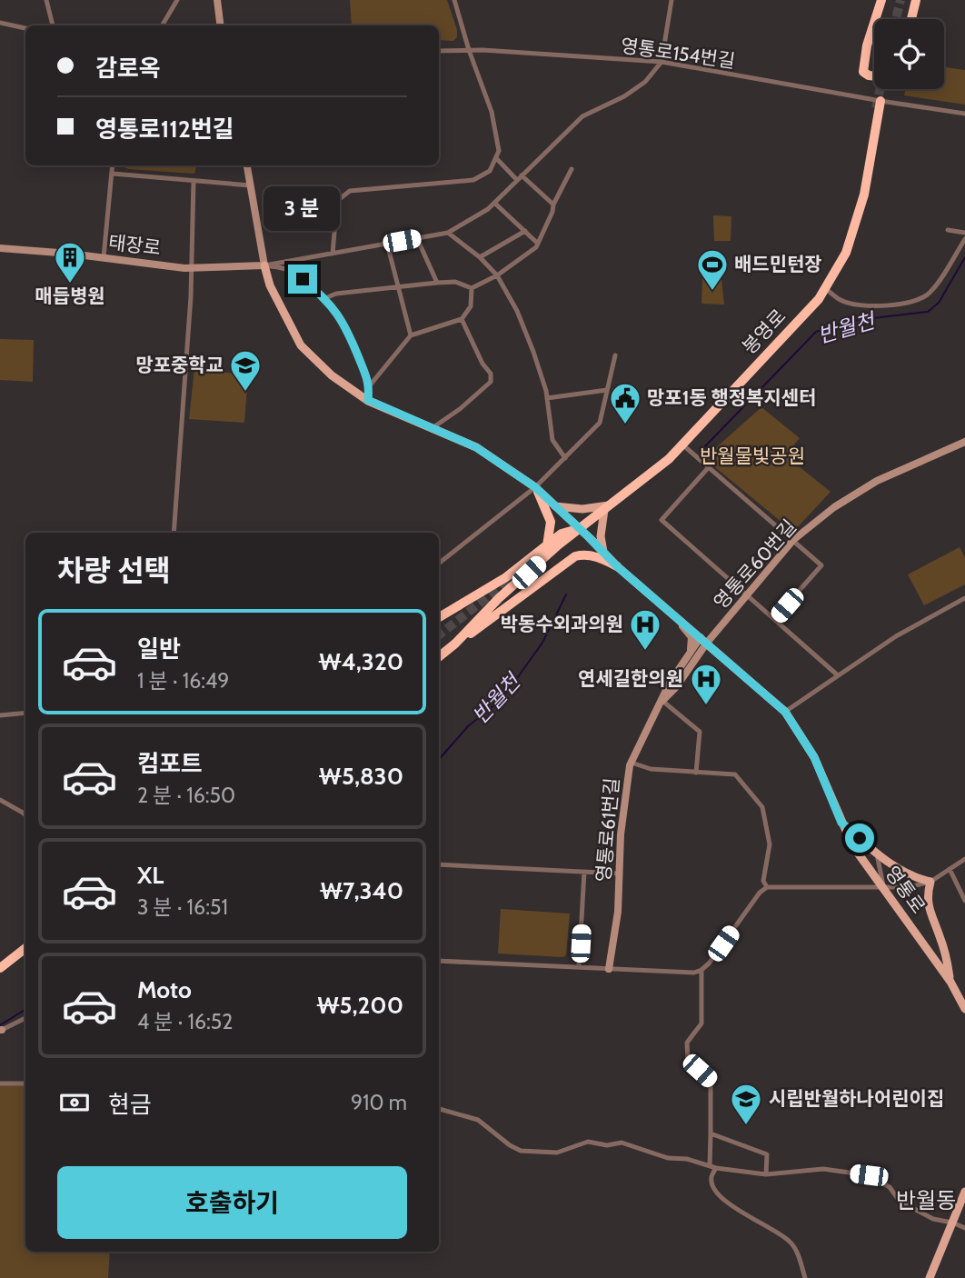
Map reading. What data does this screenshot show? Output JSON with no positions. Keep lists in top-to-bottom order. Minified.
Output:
{"streets":{"highway":["봉영로"],"main road":["영통로"],"street":["영통로154번길","태장로","영통로60번길","영통로61번길"]},"crossings":[["영통로154번길","봉영로"],["태장로","영통로"],["봉영로","영통로"],["영통로60번길","영통로"]],"districts":["반월동"],"water":["반월천"],"parks":["반월물빛공원"],"places":{"building":["매듭병원"],"sports":["배드민턴장"],"school or university":["망포중학교","시립반월하나어린이집"],"public building":["망포1동 행정복지센터"],"hospital":["박동수외과의원","연세길한의원"]},"page":{"banner":["감로옥","영통로112번길"],"bubble":"3 분","heading":"차량 선택","list":[{"name":"일반","note":"1 분 · 16:49","value":"₩4,320"},{"name":"컴포트","note":"2 분 · 16:50","value":"₩5,830"},{"name":"XL","note":"3 분 · 16:51","value":"₩7,340"},{"name":"Moto","note":"4 분 · 16:52","value":"₩5,200"}],"pay":["현금","910 m"],"buttons":"호출하기"}}
